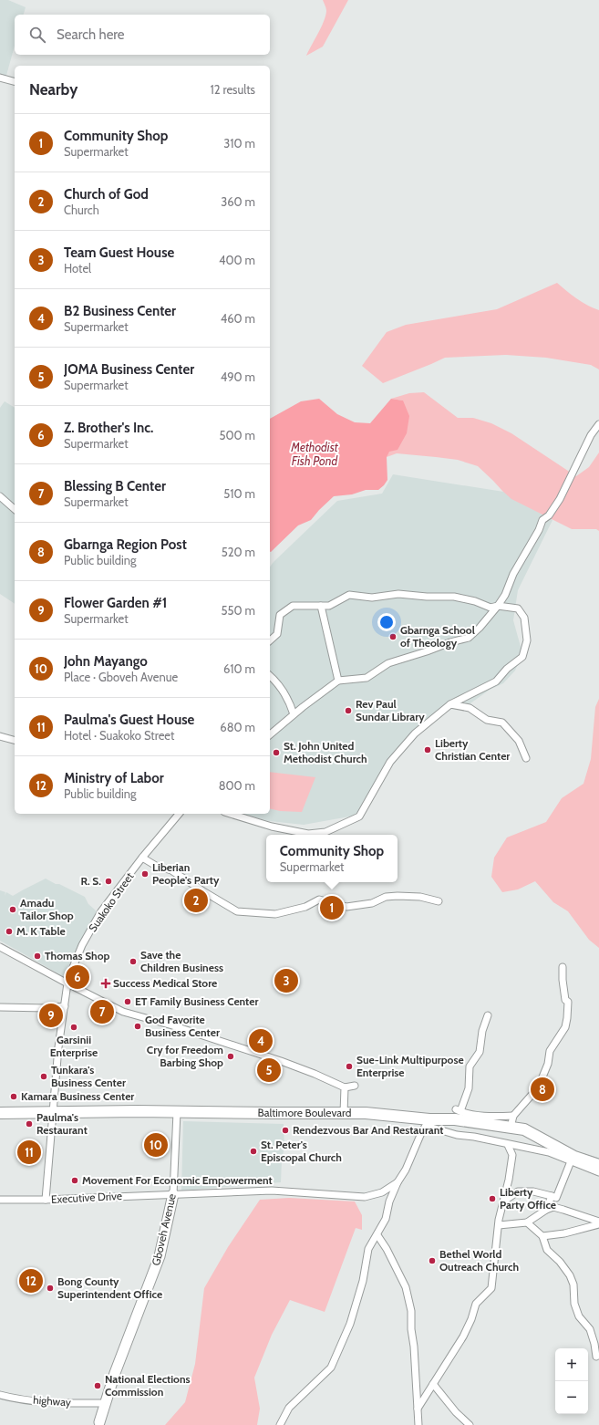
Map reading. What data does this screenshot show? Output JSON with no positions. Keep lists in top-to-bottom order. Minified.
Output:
{"streets":{"highway":["Baltimore Boulevard"],"main road":["Gboveh Avenue"],"street":["Suakoko Street","Executive Drive","highway"]},"crossings":[["Suakoko Street","Baltimore Boulevard"],["Suakoko Street","Executive Drive"],["Baltimore Boulevard","Gboveh Avenue"],["Executive Drive","Gboveh Avenue"],["Gboveh Avenue","highway"]],"water":["Methodist Fish Pond"],"places":{"other":["Gbarnga School of Theology","Rev Paul Sundar Library","Liberty Christian Center","St. John United Methodist Church","Liberian People's Party","R. S.","Amadu Tailor Shop","M. K Table","Thomas Shop","Save the Children Business","ET Family Business Center","God Favorite Business Center","Garsinii Enterprise","Cry for Freedom Barbing Shop","Sue-Link Multipurpose Enterprise","Tunkara's Business Center","Kamara Business Center","Paulma's Restaurant","Rendezvous Bar And Restaurant","St. Peter's Episcopal Church","Movement For Economic Empowerment","Liberty Party Office","Bethel World Outreach Church","Bong County Superintendent Office","National Elections Commission"],"health":["Success Medical Store"]},"page":{"search":"Search here","heading":["Nearby","12 results"],"list":[{"mark":"1","name":"Community Shop","note":"Supermarket","value":"310 m"},{"mark":"2","name":"Church of God","note":"Church","value":"360 m"},{"mark":"3","name":"Team Guest House","note":"Hotel","value":"400 m"},{"mark":"4","name":"B2 Business Center","note":"Supermarket","value":"460 m"},{"mark":"5","name":"JOMA Business Center","note":"Supermarket","value":"490 m"},{"mark":"6","name":"Z. Brother's Inc.","note":"Supermarket","value":"500 m"},{"mark":"7","name":"Blessing B Center","note":"Supermarket","value":"510 m"},{"mark":"8","name":"Gbarnga Region Post","note":"Public building","value":"520 m"},{"mark":"9","name":"Flower Garden #1","note":"Supermarket","value":"550 m"},{"mark":"10","name":"John Mayango","note":"Place · Gboveh Avenue","value":"610 m"},{"mark":"11","name":"Paulma's Guest House","note":"Hotel · Suakoko Street","value":"680 m"},{"mark":"12","name":"Ministry of Labor","note":"Public building","value":"800 m"}],"popup":["Community Shop","Supermarket"],"pins":["2","1","6","3","7","9","4","5","8","10","11","12"],"map_buttons":["+","−"]}}
